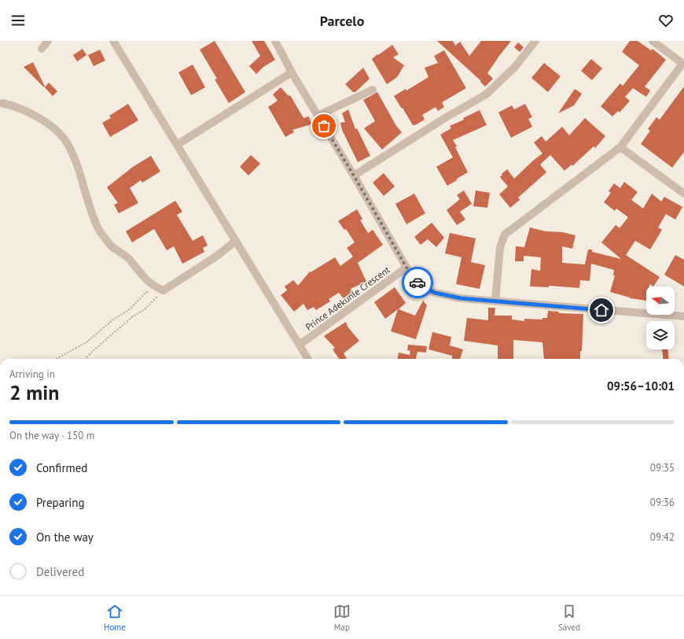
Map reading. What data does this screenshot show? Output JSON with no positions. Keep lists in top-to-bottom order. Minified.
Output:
{"streets":{"street":["Prince Adekunle Crescent"]},"north":"left","page":{"header":"Parcelo","heading":["2 min","Arriving in","09:56–10:01"],"bar":"On the way · 150 m","list":[["Confirmed","09:35"],["Preparing","09:36"],["On the way","09:42"],"Delivered"],"tabs":["Home","Map","Saved"]}}
